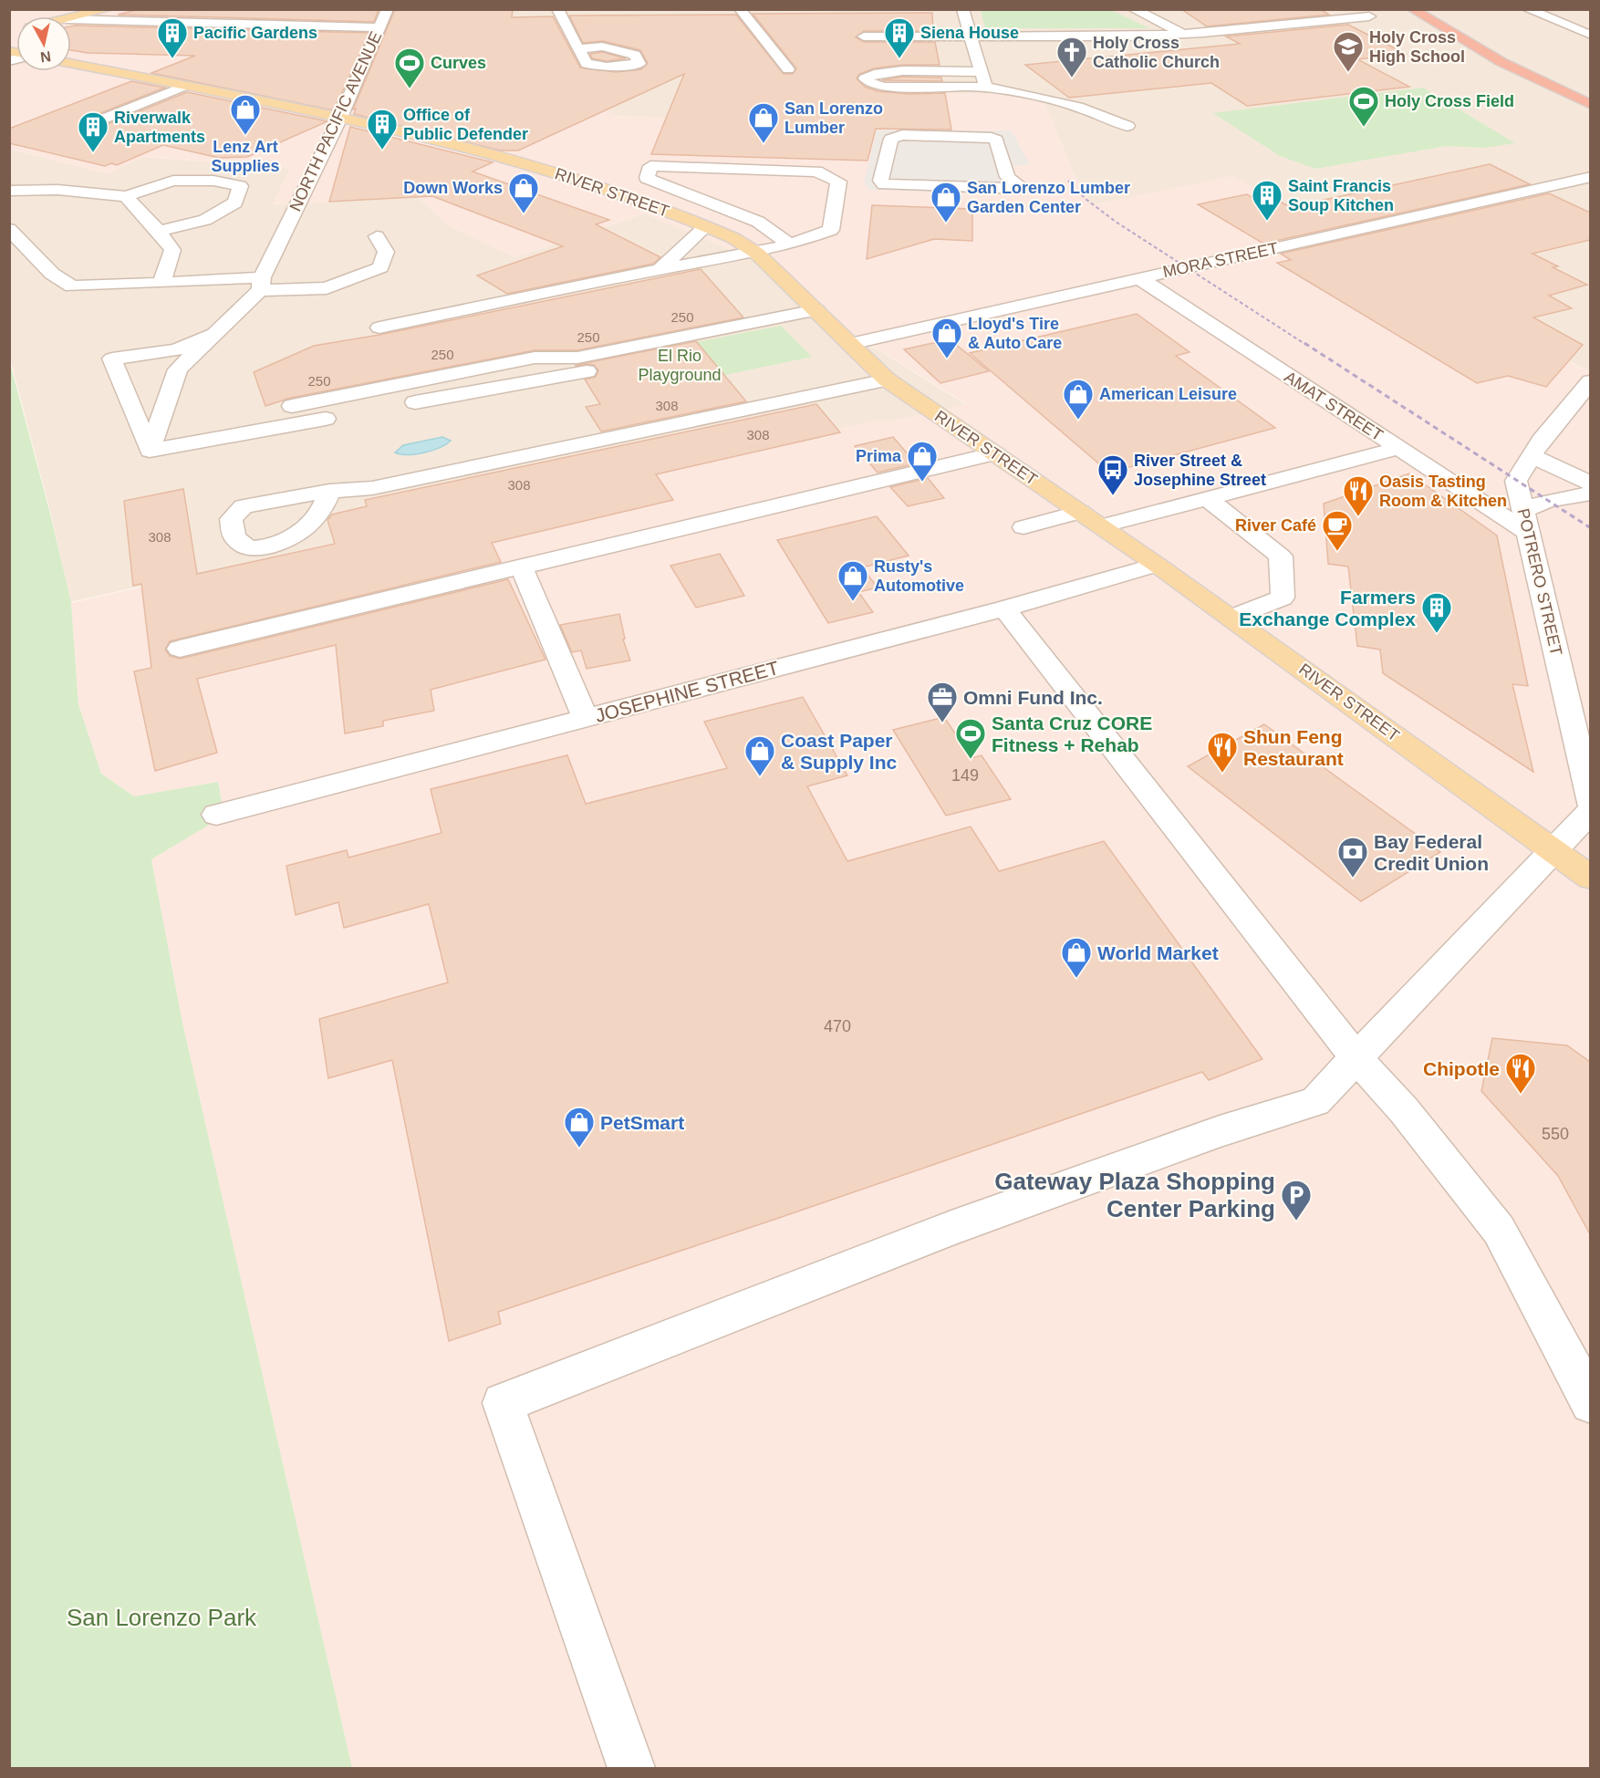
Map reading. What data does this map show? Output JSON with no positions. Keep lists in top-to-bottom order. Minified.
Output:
{"streets":{"main road":["RIVER STREET"],"street":["NORTH PACIFIC AVENUE","MORA STREET","AMAT STREET","POTRERO STREET","JOSEPHINE STREET"]},"crossings":[["NORTH PACIFIC AVENUE","RIVER STREET"],["RIVER STREET","MORA STREET"],["RIVER STREET","POTRERO STREET"],["RIVER STREET","JOSEPHINE STREET"],["MORA STREET","AMAT STREET"],["AMAT STREET","POTRERO STREET"]],"parks":["El Rio Playground","San Lorenzo Park"],"places":{"building":["Pacific Gardens","Siena House","Office of Public Defender","Riverwalk Apartments","Saint Francis Soup Kitchen","Farmers Exchange Complex"],"school or university":["Holy Cross High School"],"church":["Holy Cross Catholic Church"],"sports":["Curves","Holy Cross Field","Santa Cruz CORE Fitness + Rehab"],"shop":["Lenz Art Supplies","San Lorenzo Lumber","Down Works","San Lorenzo Lumber Garden Center","Lloyd's Tire & Auto Care","American Leisure","Prima","Rusty's Automotive","Coast Paper & Supply Inc","World Market","PetSmart"],"bus stop":["River Street & Josephine Street"],"restaurant":["Oasis Tasting Room & Kitchen","Shun Feng Restaurant","Chipotle"],"cafe":["River Café"],"office":["Omni Fund Inc."],"bank":["Bay Federal Credit Union"],"parking":["Gateway Plaza Shopping Center Parking"]},"house_numbers":["250","250","250","250","308","308","308","308","149","470","550"],"north":"bottom"}
